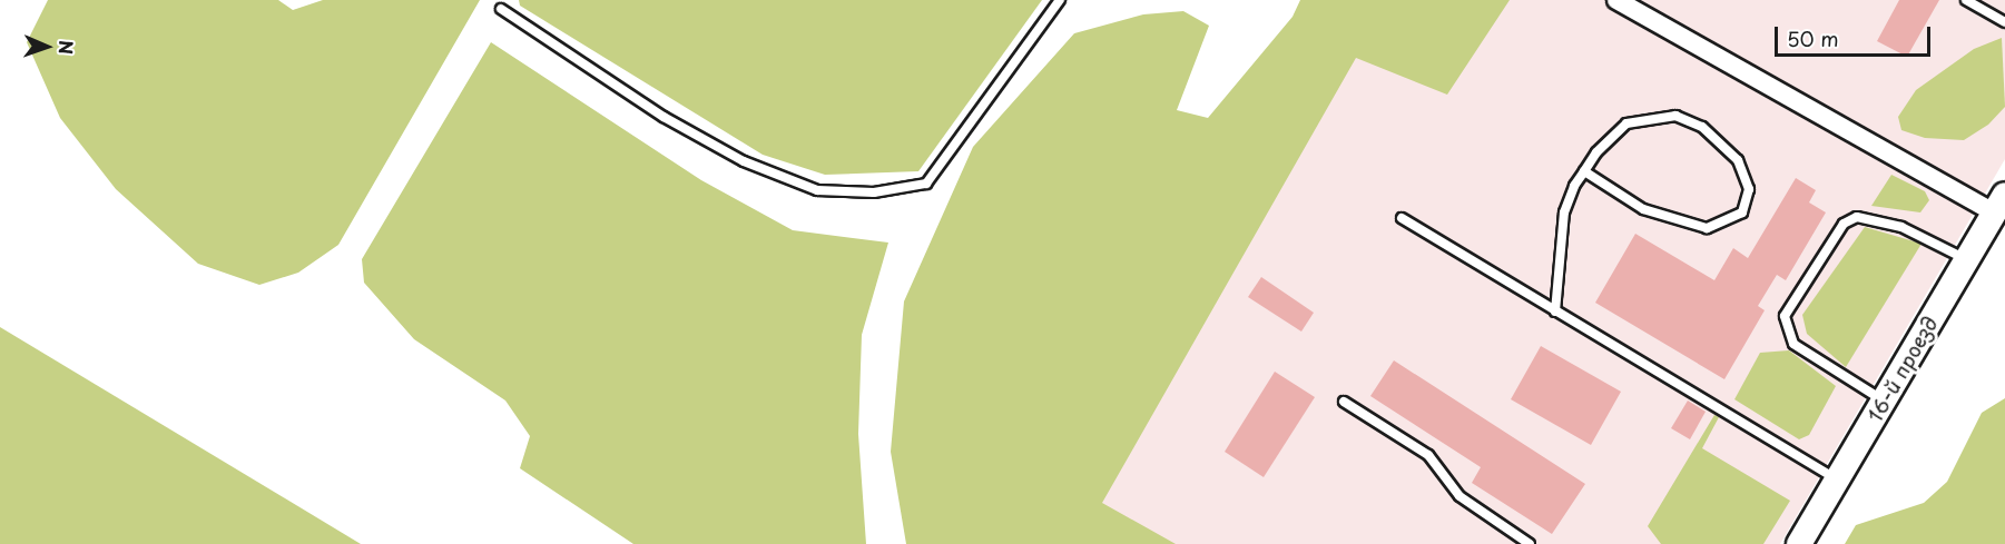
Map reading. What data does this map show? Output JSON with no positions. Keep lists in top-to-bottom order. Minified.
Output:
{"streets":{"street":["16-й проезд"]},"scale_bar":"50 m","north":"right"}
